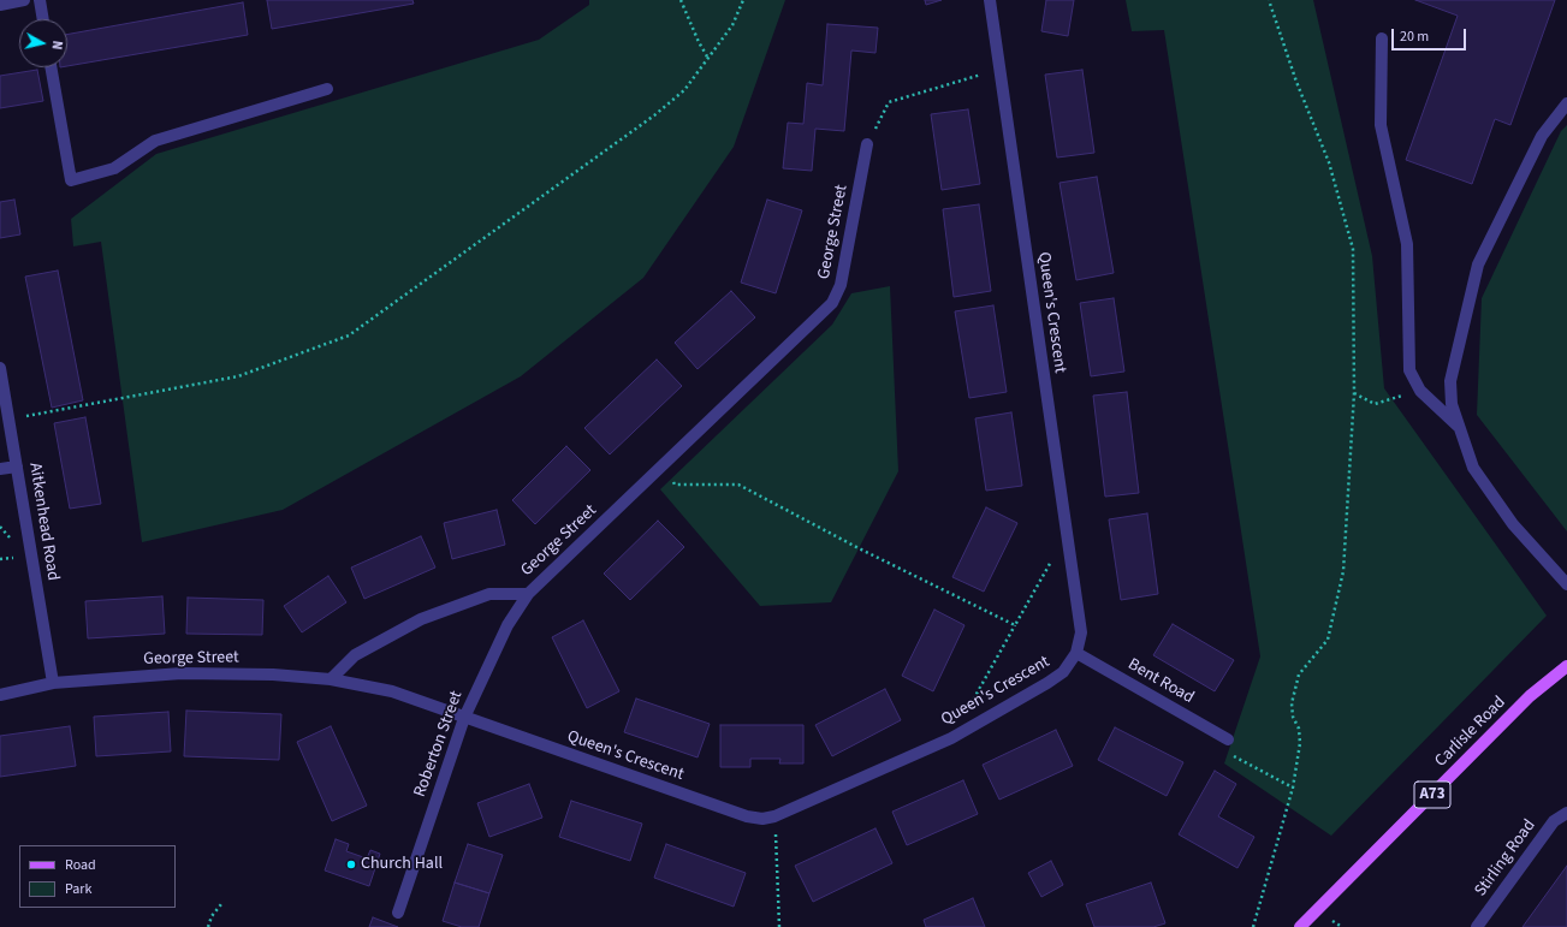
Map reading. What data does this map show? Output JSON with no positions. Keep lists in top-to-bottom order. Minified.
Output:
{"streets":{"main road":["Carlisle Road","A73"],"street":["George Street","Queen's Crescent","Aitkenhead Road","Bent Road","Roberton Street","Stirling Road"]},"crossings":[["George Street","Queen's Crescent"],["George Street","Aitkenhead Road"],["George Street","Roberton Street"],["Queen's Crescent","Bent Road"],["Queen's Crescent","Roberton Street"]],"places":["Church Hall"],"legend":["Road","Park"],"scale_bar":"20 m","north":"right"}
